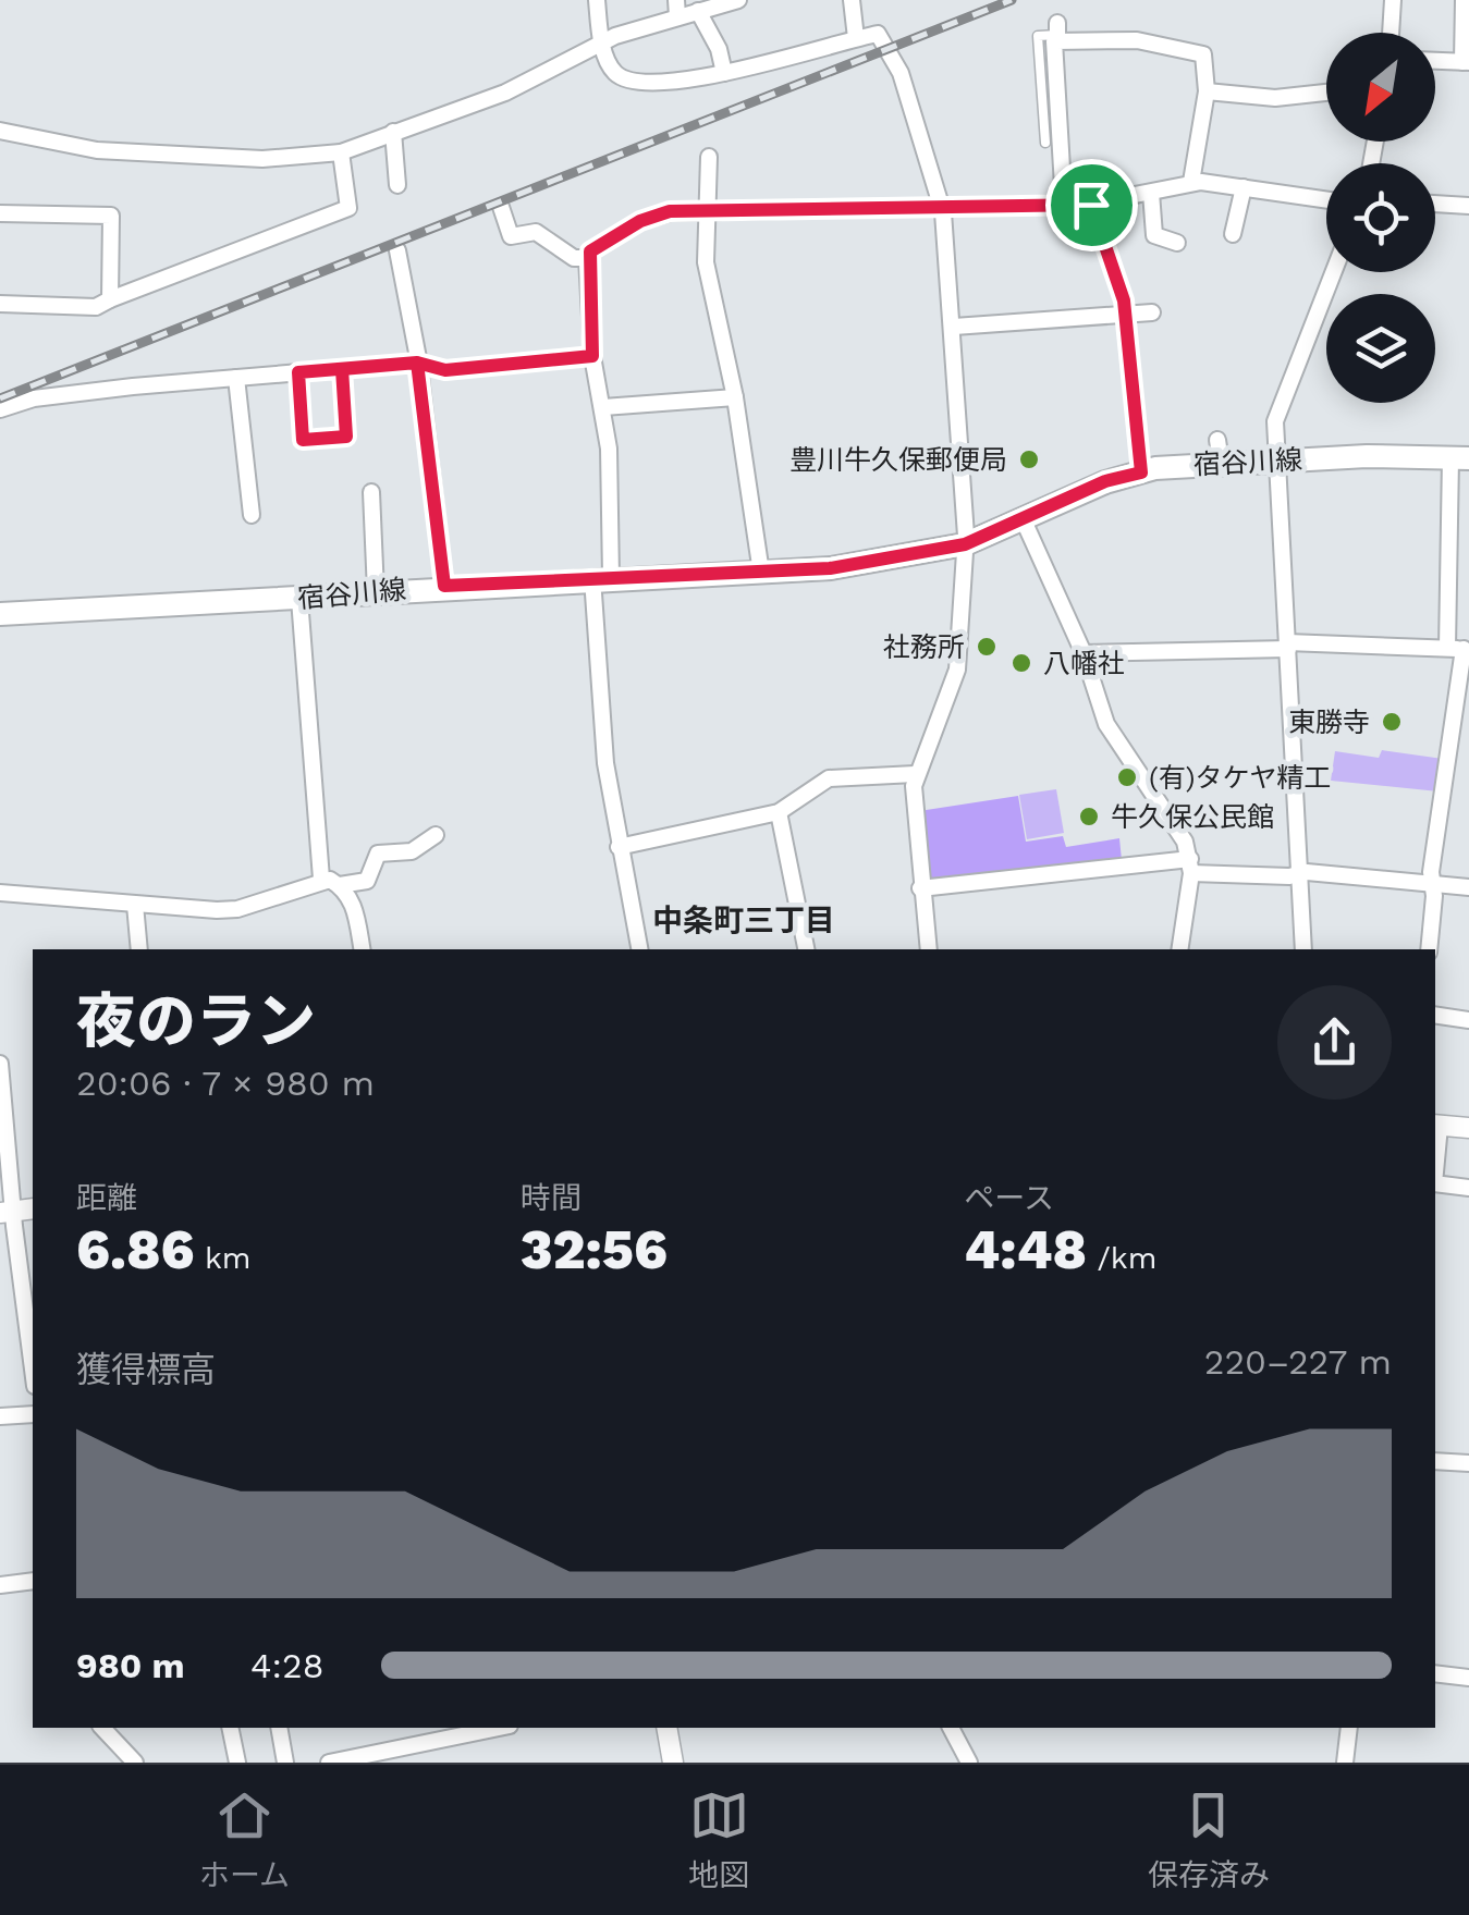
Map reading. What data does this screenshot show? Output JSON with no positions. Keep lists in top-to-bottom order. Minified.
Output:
{"streets":{"main road":["宿谷川線"]},"districts":["中条町三丁目"],"places":["豊川牛久保郵便局","社務所","八幡社","東勝寺","(有)タケヤ精工","牛久保公民館"],"north":"bottom left","page":{"heading":["夜のラン","20:06 · 7 × 980 m"],"stats":[["距離","6.86 km"],["時間","32:56"],["ペース","4:48 /km"]],"chart":["獲得標高","220–227 m"],"list":[{"name":"980 m","note":"4:28"}],"tabs":["ホーム","地図","保存済み"]}}
